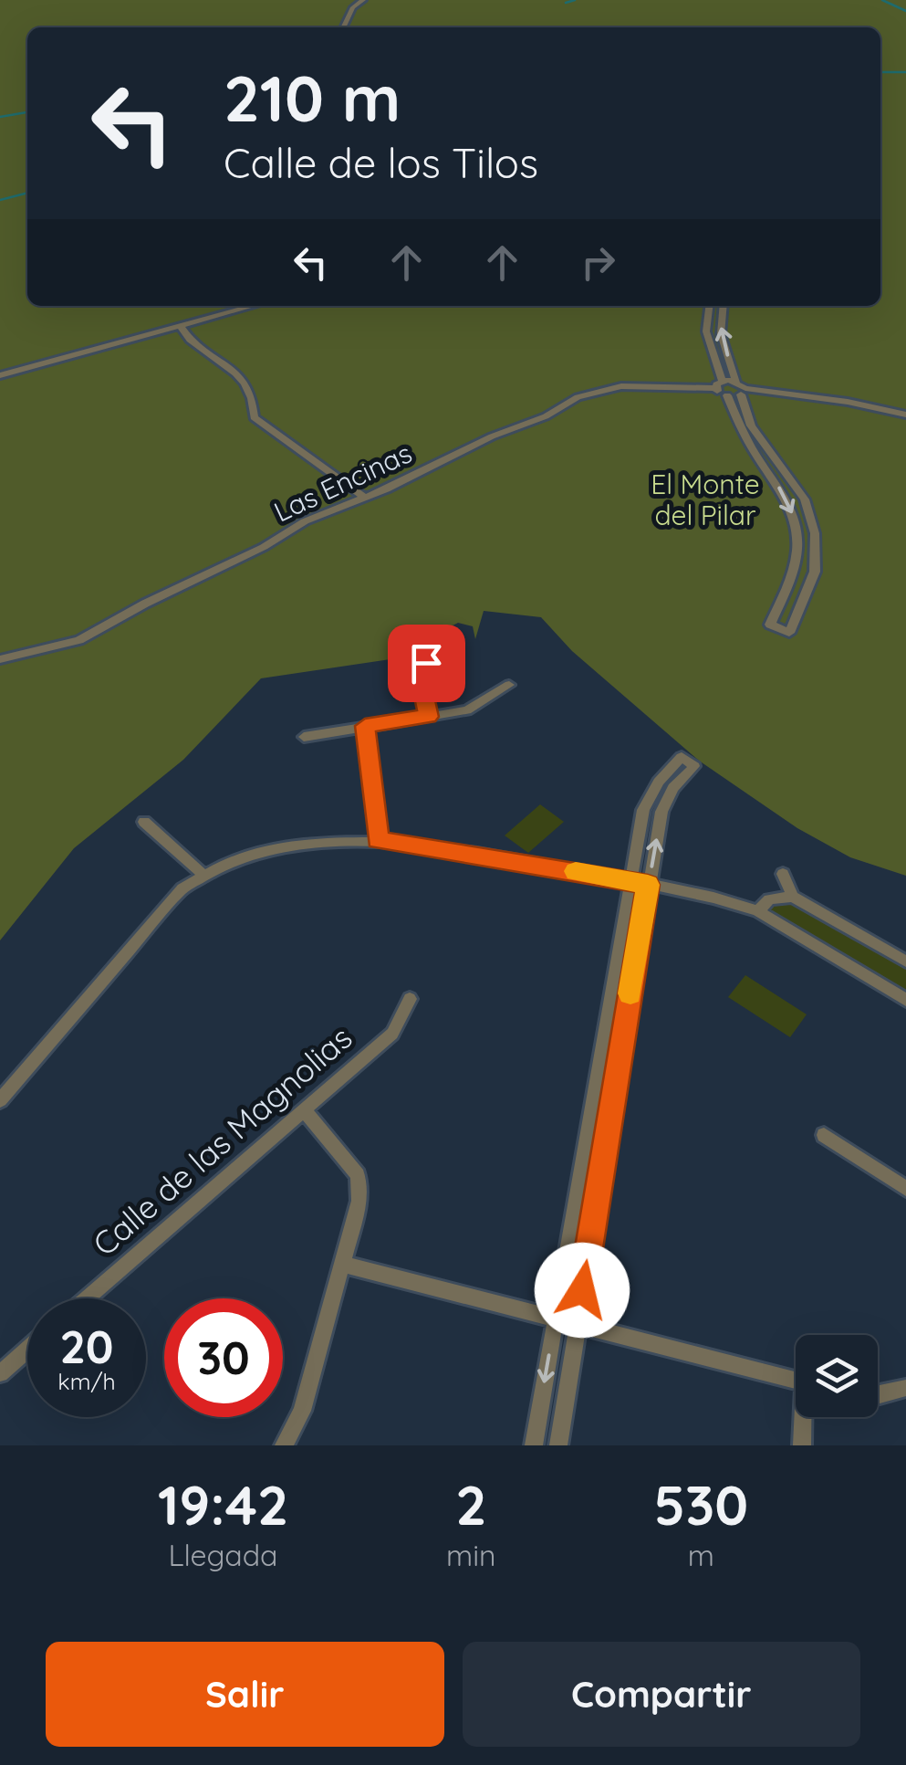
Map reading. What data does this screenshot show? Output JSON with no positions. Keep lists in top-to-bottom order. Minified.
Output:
{"streets":{"street":["Las Encinas","Calle de las Magnolias"]},"parks":["El Monte del Pilar"],"page":{"turn":["210 m","Calle de los Tilos"],"speed":"20 km/h","limit":"30","eta":["19:42","Llegada","2","min","530","m"],"buttons":["Salir","Compartir"]}}
